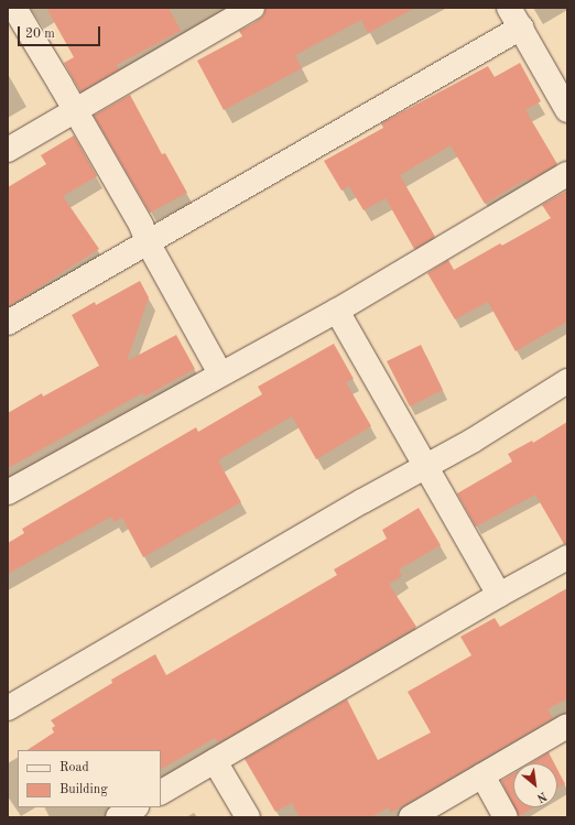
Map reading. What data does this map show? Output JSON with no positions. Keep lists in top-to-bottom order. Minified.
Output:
{"legend":["Road","Building"],"scale_bar":"20 m","north":"bottom right"}
